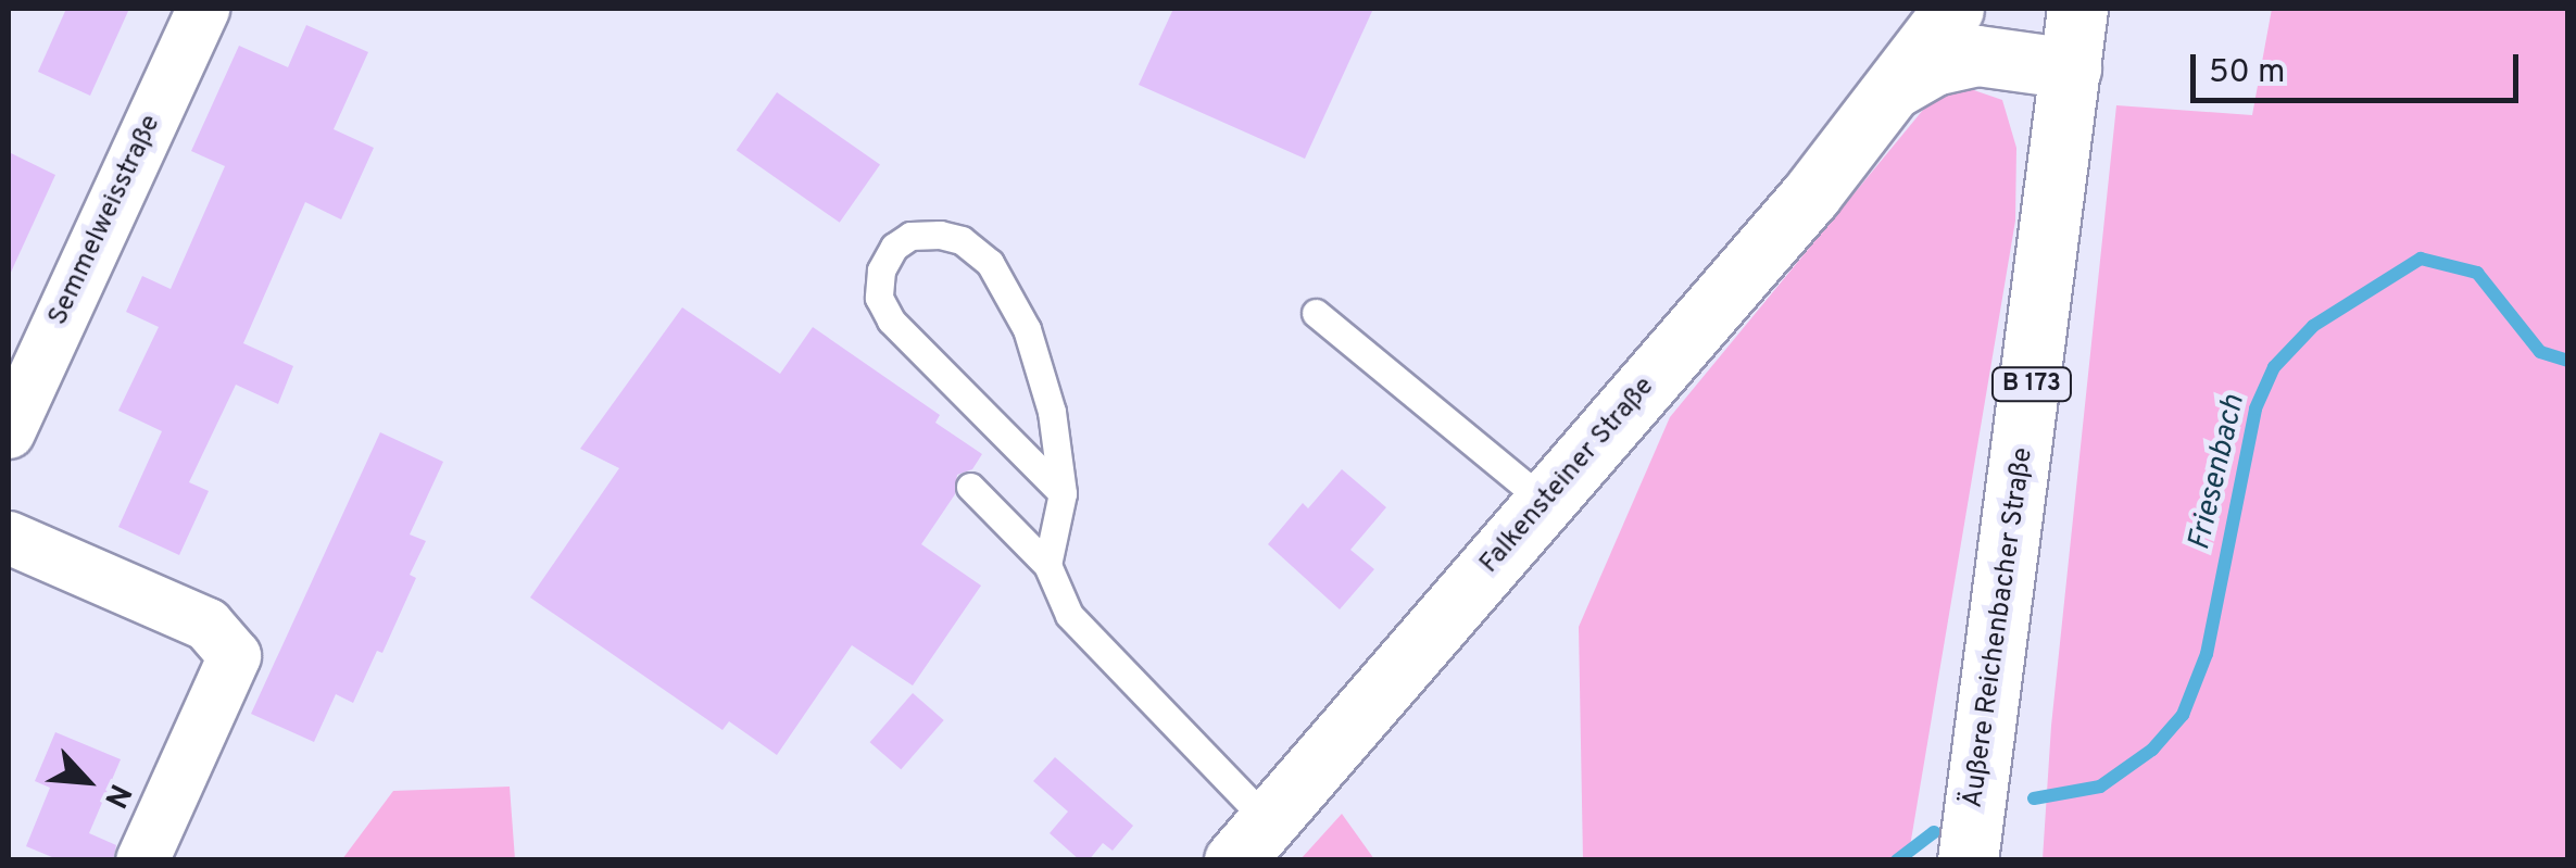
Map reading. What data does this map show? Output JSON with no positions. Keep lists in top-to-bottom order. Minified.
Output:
{"streets":{"main road":["B 173","Falkensteiner Straße","Äußere Reichenbacher Straße"],"street":["Semmelweisstraße"]},"crossings":[["Falkensteiner Straße","Äußere Reichenbacher Straße"]],"water":["Friesenbach"],"scale_bar":"50 m","north":"bottom right"}
